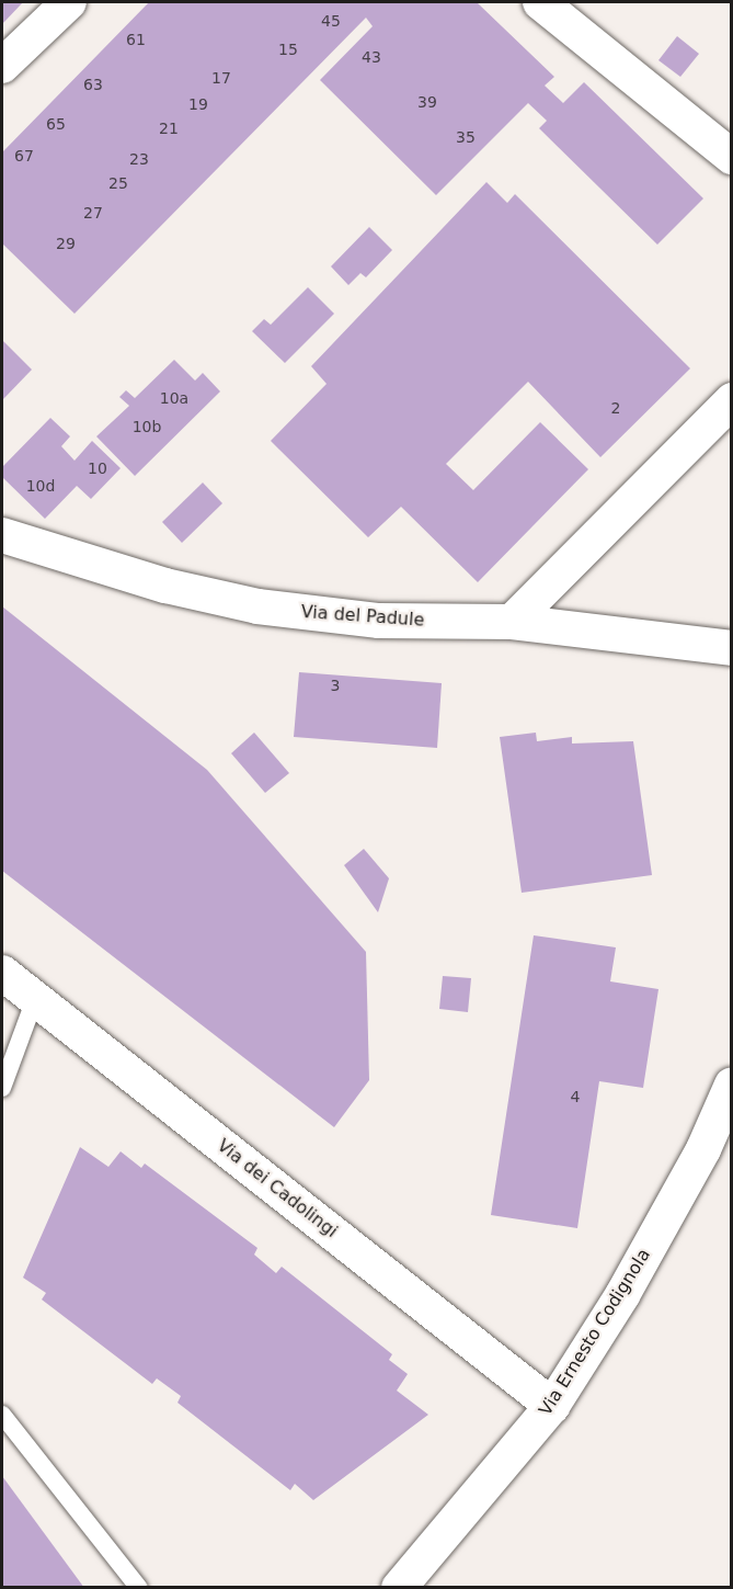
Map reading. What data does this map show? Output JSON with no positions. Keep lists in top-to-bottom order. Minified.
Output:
{"streets":{"street":["Via del Padule","Via dei Cadolingi","Via Ernesto Codignola"]},"crossings":[["Via dei Cadolingi","Via Ernesto Codignola"]],"house_numbers":["45","61","15","43","17","63","39","19","65","21","35","67","23","25","27","29","10a","2","10b","10","10d","3","4"]}
